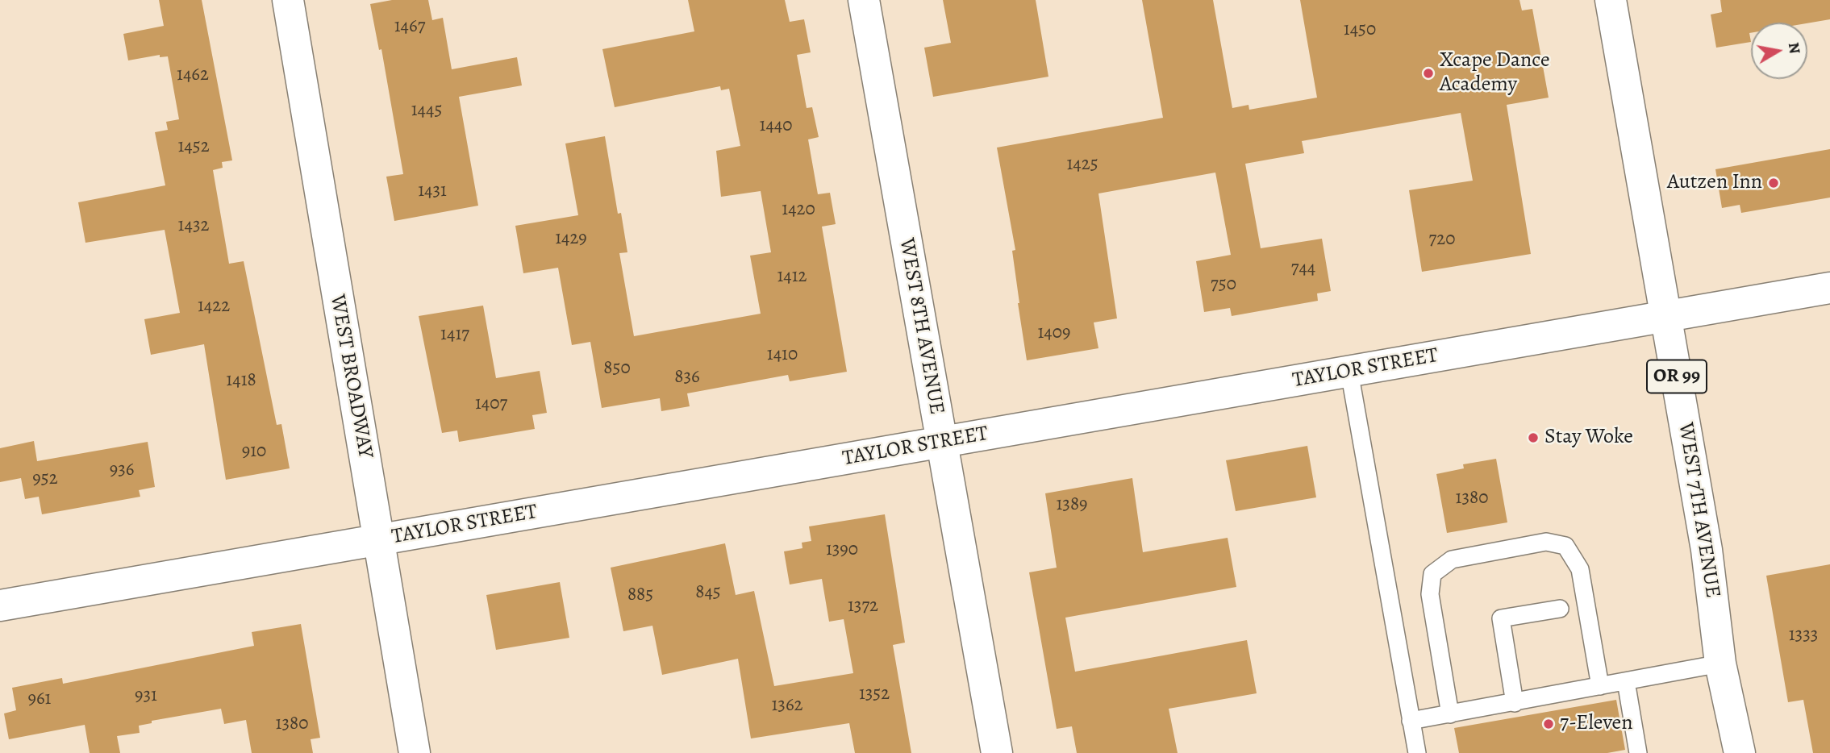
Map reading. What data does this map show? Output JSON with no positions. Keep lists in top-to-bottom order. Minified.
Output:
{"streets":{"street":["WEST 8TH AVENUE","TAYLOR STREET","WEST BROADWAY","OR 99","WEST 7TH AVENUE"]},"crossings":[["WEST 8TH AVENUE","TAYLOR STREET"],["TAYLOR STREET","WEST BROADWAY"],["TAYLOR STREET","WEST 7TH AVENUE"]],"places":["Xcape Dance Academy","Autzen Inn","Stay Woke","7-Eleven"],"house_numbers":["1467","1450","1462","1445","1440","1452","1425","1431","1420","1432","1429","720","744","1412","750","1422","1409","1417","1410","850","836","1418","1407","910","936","952","1380","1389","1390","845","885","1372","1333","1352","931","961","1362","1380"],"north":"right"}
